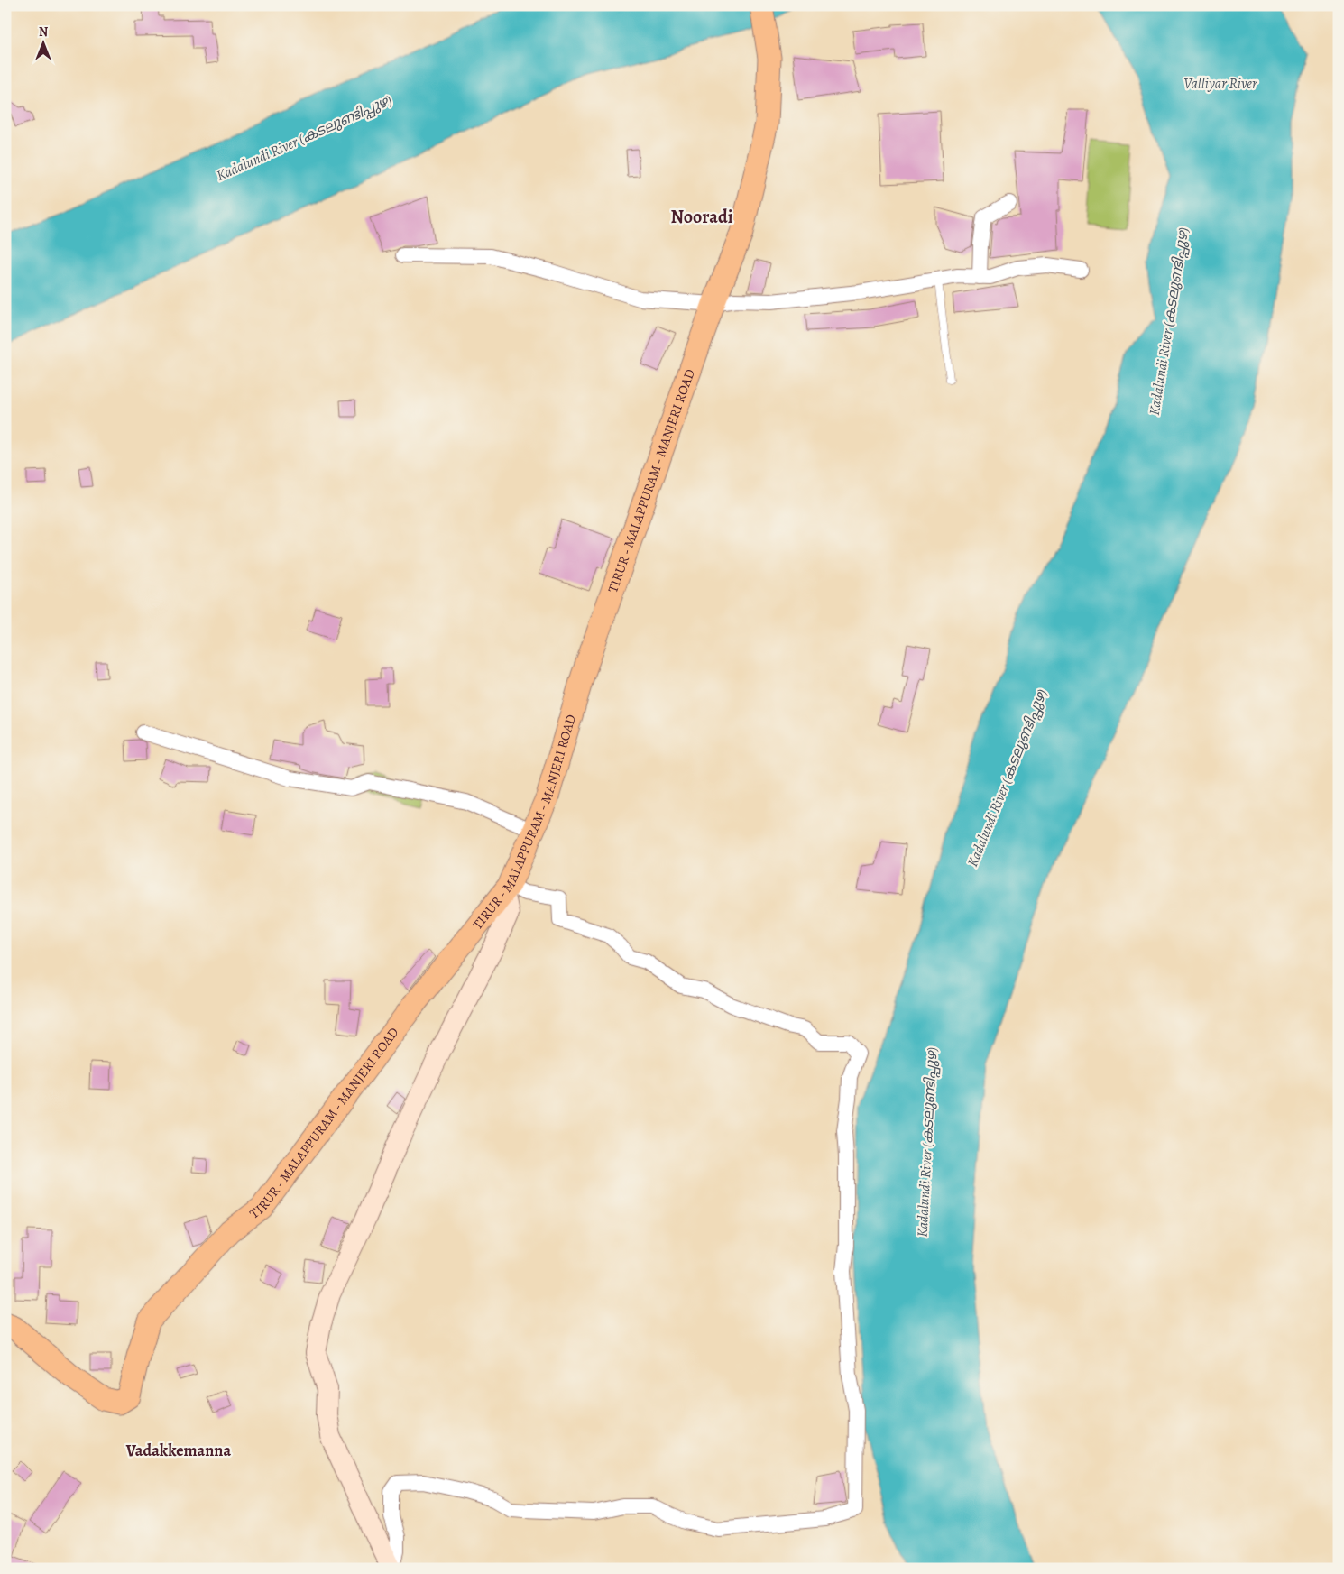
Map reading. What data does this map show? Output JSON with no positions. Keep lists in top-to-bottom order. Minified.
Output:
{"streets":{"main road":["TIRUR - MALAPPURAM - MANJERI ROAD"]},"districts":["Nooradi","Vadakkemanna"],"water":["Valliyar River","Kadalundi River (കടലുണ്ടിപ്പുഴ)"],"north":"top"}
